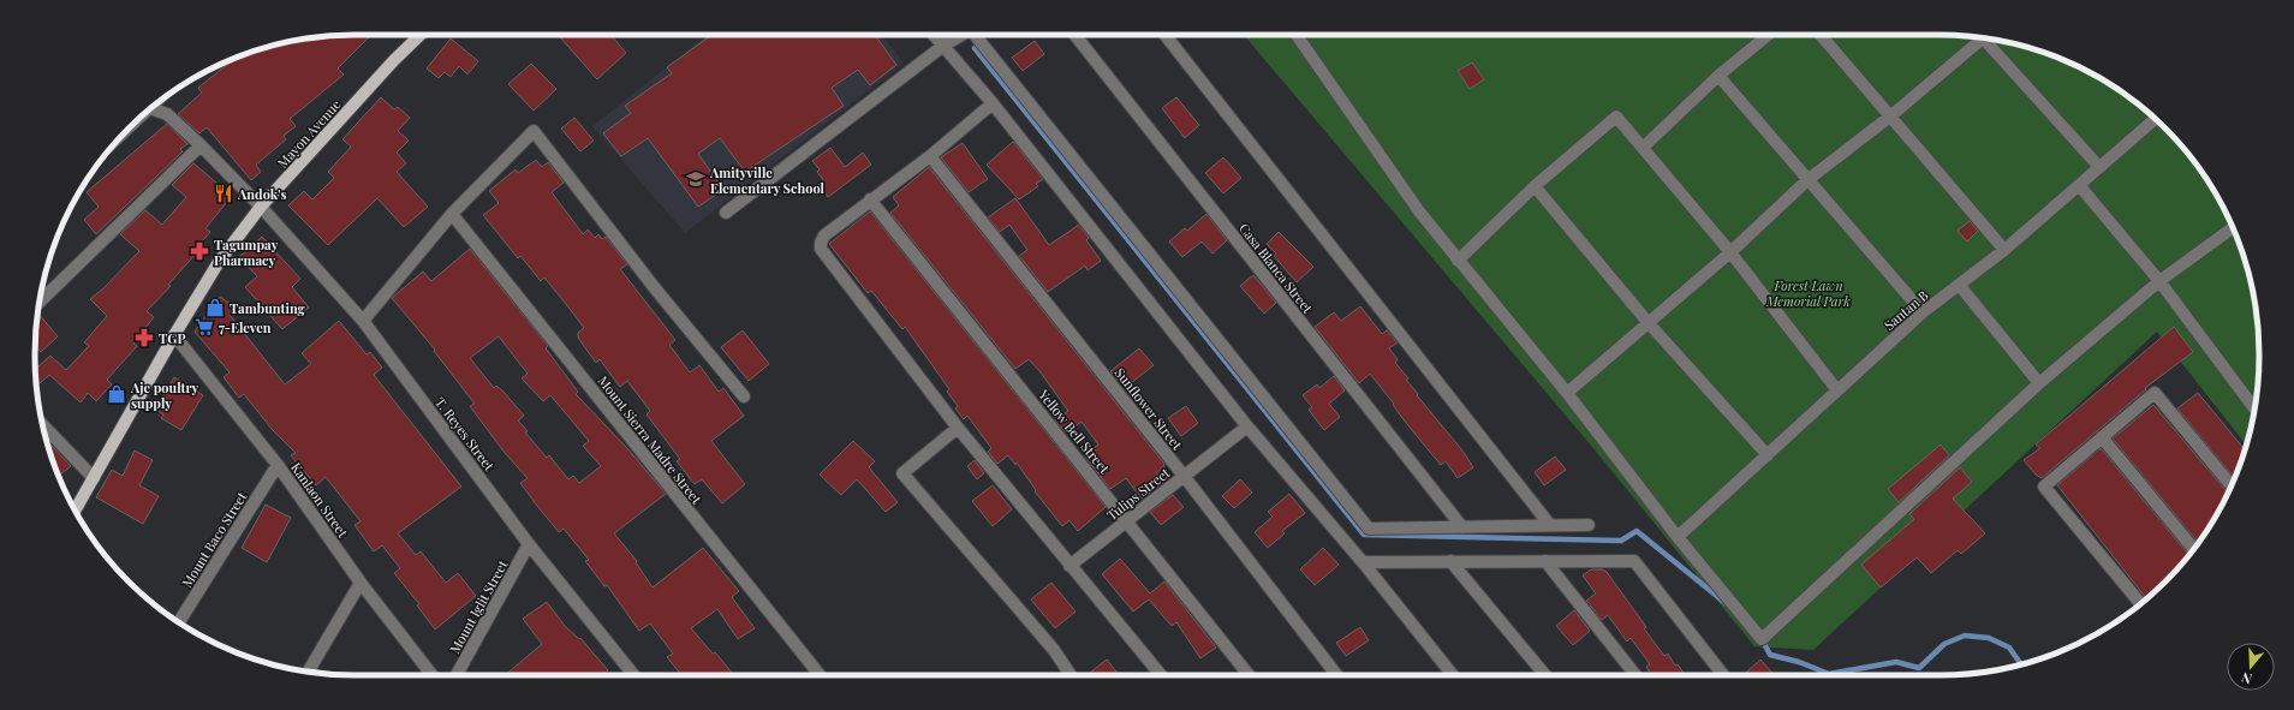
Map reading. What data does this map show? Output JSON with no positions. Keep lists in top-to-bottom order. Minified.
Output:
{"streets":{"main road":["Mayon Avenue"],"street":["Casa Blanca Street","Santan B","Sunflower Street","Yellow Bell Street","T. Reyes Street","Mount Sierra Madre Street","Tulips Street","Kanlaon Street","Mount Baco Street","Mount Iglit Street"]},"crossings":[["Mayon Avenue","T. Reyes Street"],["Mayon Avenue","Kanlaon Street"],["Sunflower Street","Tulips Street"],["Yellow Bell Street","Tulips Street"],["T. Reyes Street","Mount Iglit Street"],["Kanlaon Street","Mount Baco Street"]],"parks":["Forest Lawn Memorial Park"],"places":{"school or university":["Amityville Elementary School"],"restaurant":["Andok's"],"pharmacy":["Tagumpay Pharmacy","TGP"],"shop":["Tambunting","Aje poultry supply"],"supermarket":["7-Eleven"]},"north":"bottom"}
